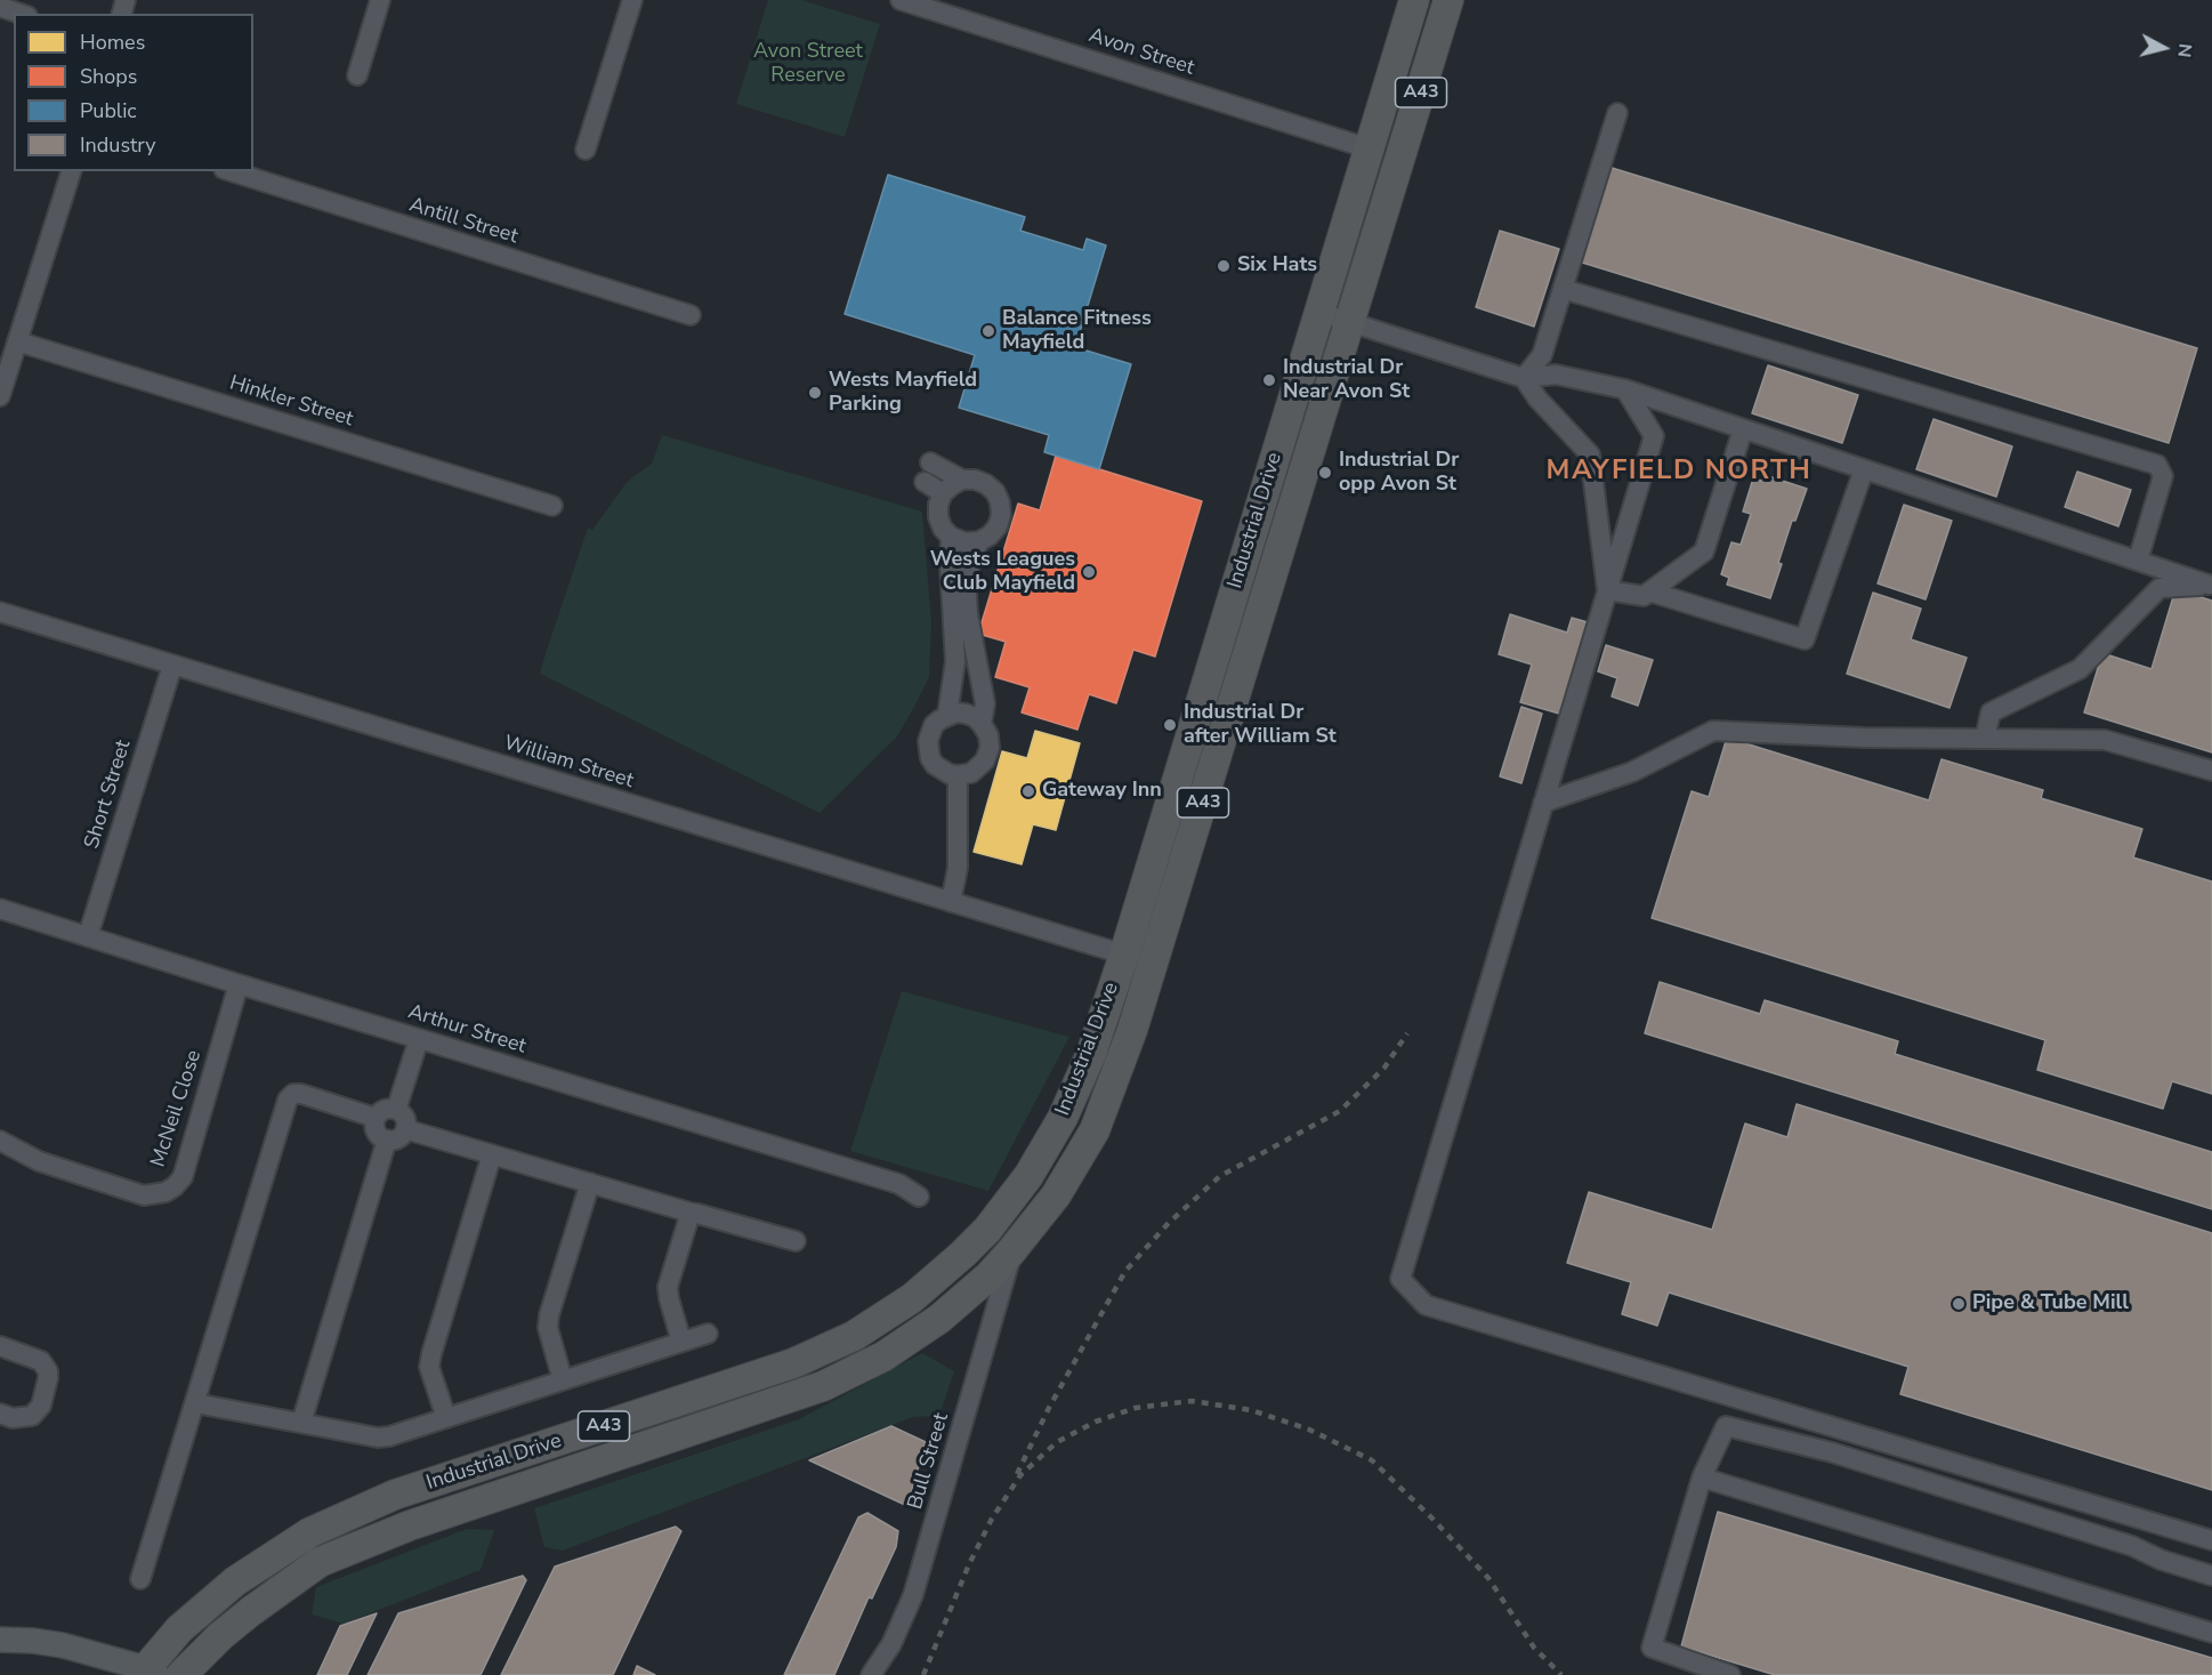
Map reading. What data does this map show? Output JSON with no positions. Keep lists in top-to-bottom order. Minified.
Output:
{"streets":{"highway":["A43","Industrial Drive"],"street":["Avon Street","Antill Street","Hinkler Street","William Street","Short Street","Arthur Street","McNeil Close","Bull Street"]},"crossings":[["Avon Street","Industrial Drive"],["Industrial Drive","William Street"],["Industrial Drive","Bull Street"],["William Street","Short Street"],["Short Street","Arthur Street"],["Arthur Street","McNeil Close"]],"districts":["MAYFIELD NORTH"],"parks":["Avon Street Reserve"],"places":["Six Hats","Balance Fitness Mayfield","Industrial Dr Near Avon St","Wests Mayfield Parking","Industrial Dr opp Avon St","Wests Leagues Club Mayfield","Industrial Dr after William St","Gateway Inn","Pipe & Tube Mill"],"legend":["Homes","Shops","Public","Industry"],"north":"right"}
